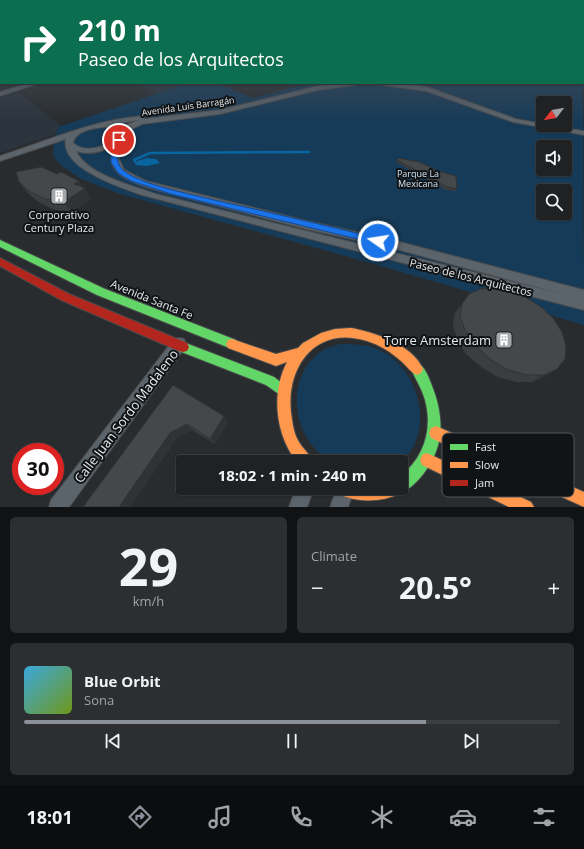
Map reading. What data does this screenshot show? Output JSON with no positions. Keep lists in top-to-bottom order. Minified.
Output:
{"streets":{"street":["Avenida Luis Barragán","Paseo de los Arquitectos","Avenida Santa Fe","Calle Juan Sordo Madaleno"]},"crossings":[["Avenida Luis Barragán","Paseo de los Arquitectos"]],"parks":["Parque La Mexicana"],"places":{"building":["Corporativo Century Plaza","Torre Amsterdam"]},"legend":["Fast","Slow","Jam"],"north":"bottom left","page":{"turn":["210 m","Paseo de los Arquitectos"],"limit":"30","trip":"18:02 · 1 min · 240 m","tile":[["29","km/h"],"Climate"],"heat":["−","20.5°","+"],"song":["Blue Orbit","Sona"],"tabs":"18:01"}}
